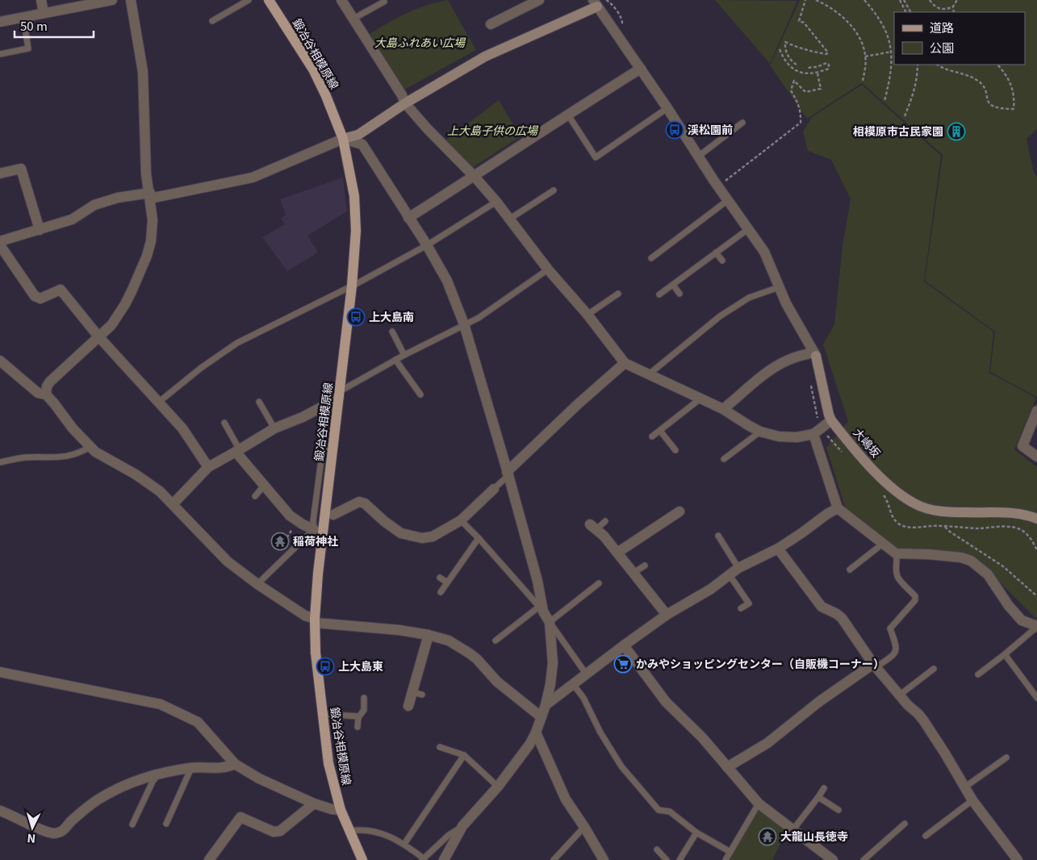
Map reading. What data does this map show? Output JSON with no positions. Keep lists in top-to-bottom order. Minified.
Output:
{"streets":{"main road":["鍛冶谷相模原線"],"street":["大嶋坂"]},"parks":["大島ふれあい広場","上大島子供の広場"],"places":{"bus stop":["渓松園前","上大島南","上大島東"],"building":["相模原市古民家園"],"temple":["稲荷神社","大龍山長徳寺"],"supermarket":["かみやショッピングセンター（自販機コーナー）"]},"legend":["道路","公園"],"scale_bar":"50 m","north":"bottom"}
